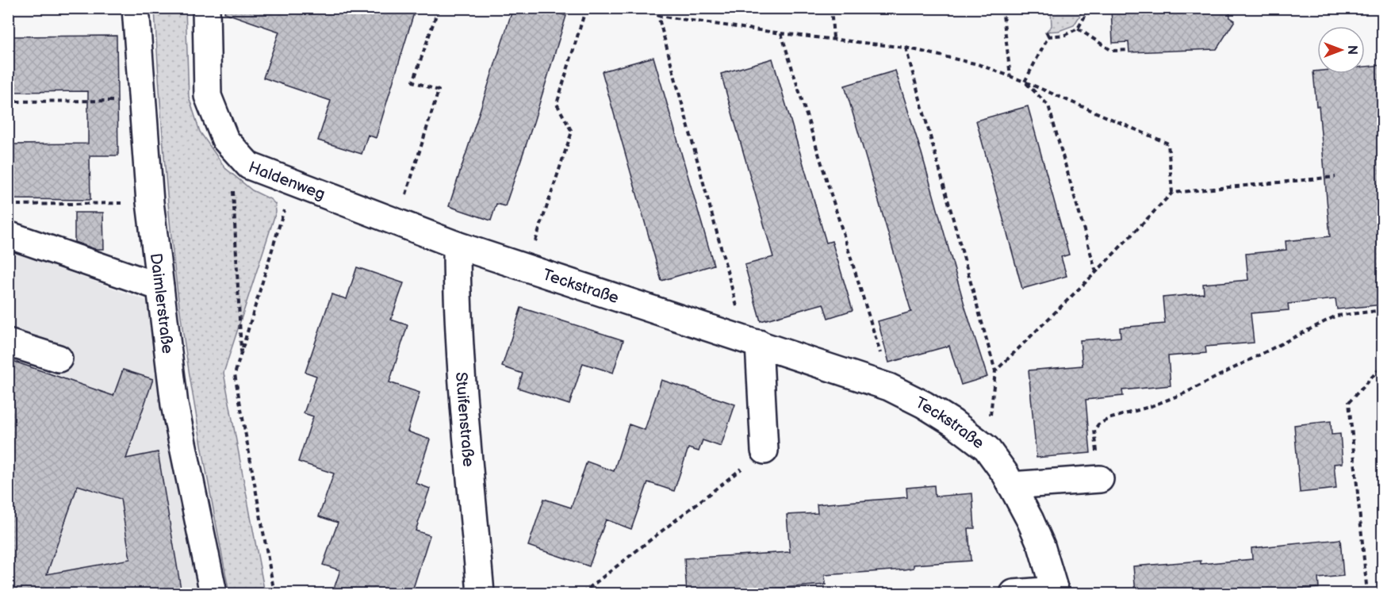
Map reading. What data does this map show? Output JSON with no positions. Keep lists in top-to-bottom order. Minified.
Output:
{"streets":{"street":["Haldenweg","Teckstraße","Daimlerstraße","Stuifenstraße"]},"crossings":[["Haldenweg","Teckstraße"],["Haldenweg","Stuifenstraße"],["Teckstraße","Stuifenstraße"]],"north":"right"}
